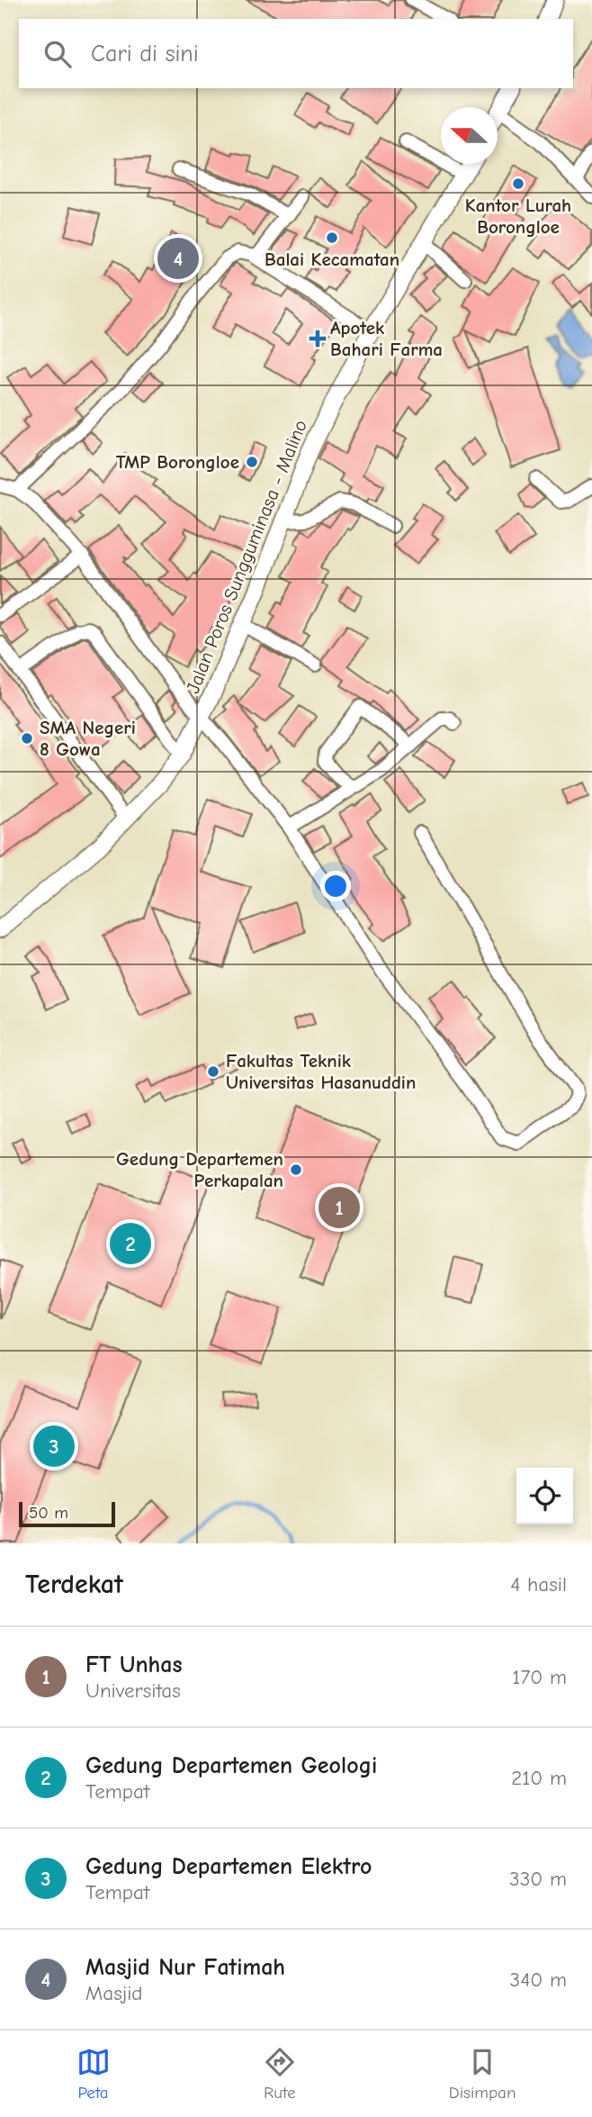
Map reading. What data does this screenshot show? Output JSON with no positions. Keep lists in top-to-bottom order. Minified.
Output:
{"streets":{"main road":["Jalan Poros Sungguminasa - Malino"]},"places":{"other":["Kantor Lurah Borongloe","Balai Kecamatan","TMP Borongloe","SMA Negeri 8 Gowa","Fakultas Teknik Universitas Hasanuddin","Gedung Departemen Perkapalan"],"health":["Apotek Bahari Farma"]},"scale_bar":"50 m","north":"left","page":{"search":"Cari di sini","pins":["4","1","2","3"],"scale":"50 m","heading":["Terdekat","4 hasil"],"list":[{"mark":"1","name":"FT Unhas","note":"Universitas","value":"170 m"},{"mark":"2","name":"Gedung Departemen Geologi","note":"Tempat","value":"210 m"},{"mark":"3","name":"Gedung Departemen Elektro","note":"Tempat","value":"330 m"},{"mark":"4","name":"Masjid Nur Fatimah","note":"Masjid","value":"340 m"}],"nav":["Peta","Rute","Disimpan"]}}
